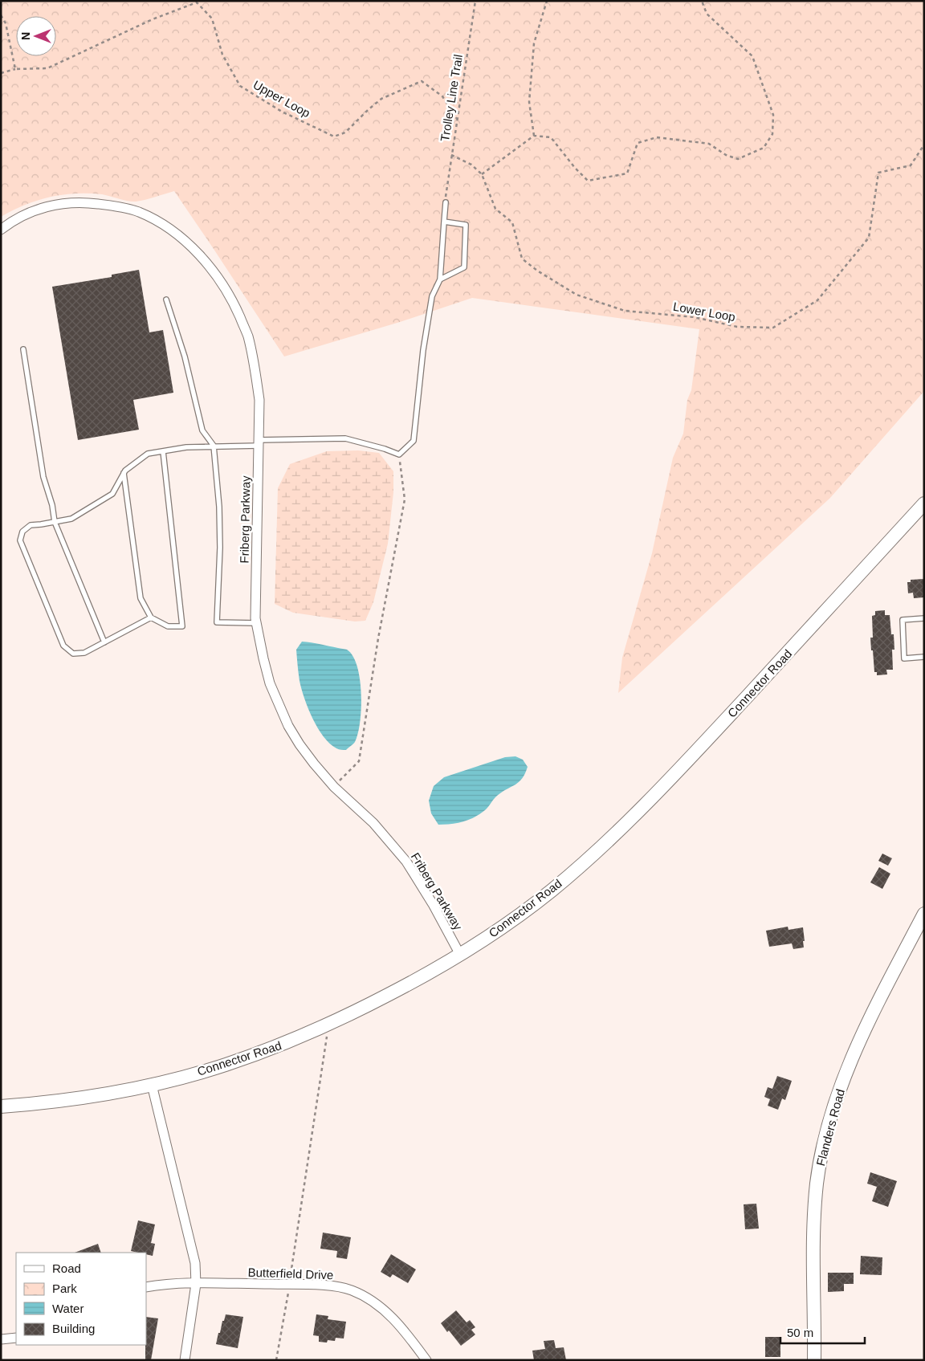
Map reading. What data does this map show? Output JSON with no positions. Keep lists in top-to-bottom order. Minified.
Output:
{"streets":{"street":["Friberg Parkway","Connector Road","Flanders Road","Butterfield Drive"],"path":["Trolley Line Trail","Upper Loop","Lower Loop"]},"crossings":[["Trolley Line Trail","Upper Loop"],["Friberg Parkway","Connector Road"]],"legend":["Road","Park","Water","Building"],"scale_bar":"50 m","north":"left"}
